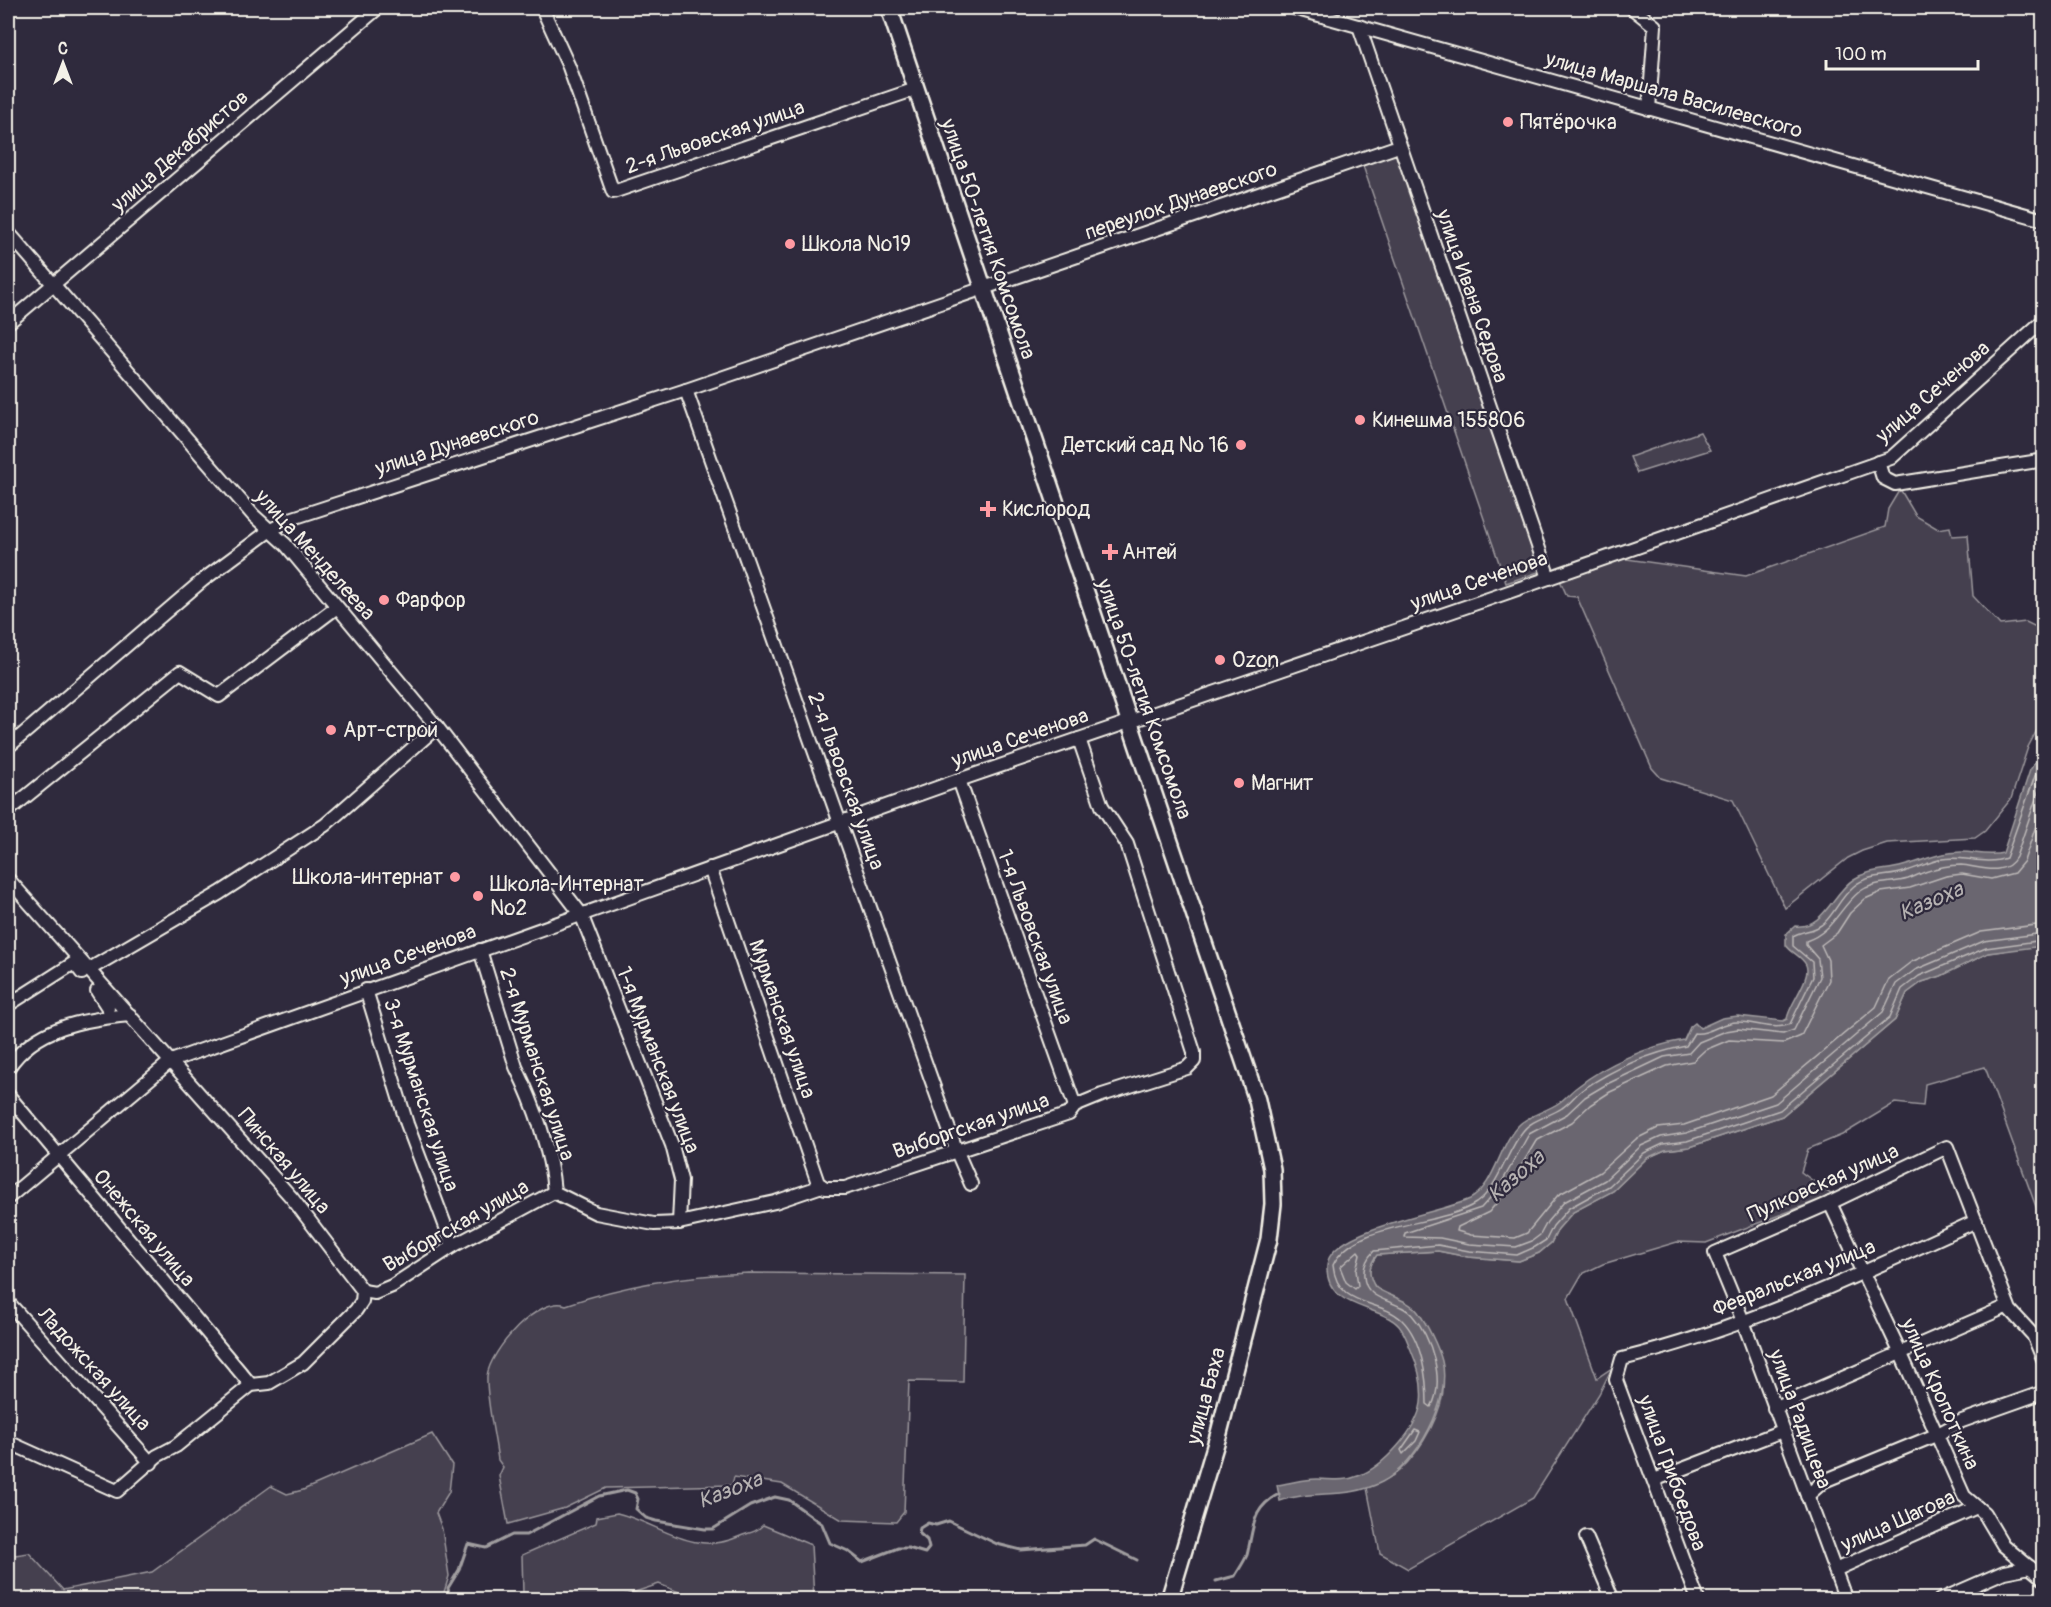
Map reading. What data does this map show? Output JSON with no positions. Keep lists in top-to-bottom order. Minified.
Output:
{"streets":{"main road":["улица 50-летия Комсомола","улица Баха"],"street":["улица Маршала Василевского","2-я Львовская улица","улица Декабристов","переулок Дунаевского","улица Ивана Седова","улица Сеченова","улица Дунаевского","улица Менделеева","1-я Львовская улица","Мурманская улица","1-я Мурманская улица","2-я Мурманская улица","3-я Мурманская улица","Выборгская улица","Пинская улица","Пулковская улица","Онежская улица","Февральская улица","Ладожская улица","улица Кропоткина","улица Радищева","улица Грибоедова","улица Шагова"]},"crossings":[["улица Маршала Василевского","улица Ивана Седова"],["2-я Львовская улица","улица 50-летия Комсомола"],["2-я Львовская улица","улица Сеченова"],["2-я Львовская улица","улица Дунаевского"],["2-я Львовская улица","Выборгская улица"],["улица Декабристов","улица Менделеева"],["переулок Дунаевского","улица 50-летия Комсомола"],["переулок Дунаевского","улица Дунаевского"],["улица 50-летия Комсомола","улица Сеченова"],["улица 50-летия Комсомола","улица Дунаевского"],["улица 50-летия Комсомола","улица Баха"],["улица Ивана Седова","улица Сеченова"],["улица Сеченова","улица Менделеева"],["улица Сеченова","1-я Львовская улица"],["улица Сеченова","Мурманская улица"],["улица Сеченова","1-я Мурманская улица"],["улица Сеченова","2-я Мурманская улица"],["улица Сеченова","3-я Мурманская улица"],["улица Сеченова","Выборгская улица"],["улица Сеченова","Пинская улица"],["улица Сеченова","Онежская улица"],["улица Дунаевского","улица Менделеева"],["улица Менделеева","1-я Мурманская улица"],["1-я Львовская улица","Выборгская улица"],["Мурманская улица","Выборгская улица"],["1-я Мурманская улица","Выборгская улица"],["2-я Мурманская улица","Выборгская улица"],["3-я Мурманская улица","Выборгская улица"],["Выборгская улица","Пинская улица"],["Выборгская улица","Онежская улица"],["Выборгская улица","Ладожская улица"],["Пулковская улица","Февральская улица"],["Пулковская улица","улица Кропоткина"],["Пулковская улица","улица Радищева"],["Февральская улица","улица Кропоткина"],["Февральская улица","улица Радищева"],["Февральская улица","улица Грибоедова"],["улица Кропоткина","улица Шагова"],["улица Радищева","улица Шагова"]],"water":["Казоха"],"places":{"other":["Пятёрочка","Школа №19","Кинешма 155806","Детский сад № 16","Фарфор","Ozon","Арт-строй","Магнит","Школа-интернат","Школа-Интернат №2"],"health":["Кислород","Антей"]},"scale_bar":"100 m","north":"top"}
